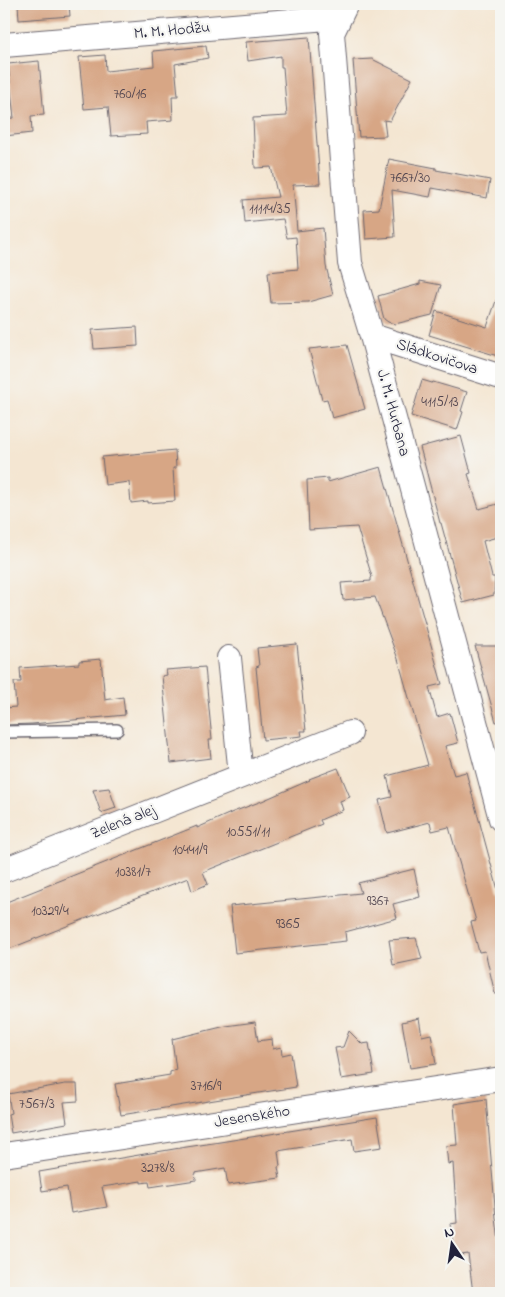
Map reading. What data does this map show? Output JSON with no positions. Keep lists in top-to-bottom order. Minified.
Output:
{"streets":{"street":["M. M. Hodžu","Sládkovičova","J. M. Hurbana","Zelená alej","Jesenského"]},"crossings":[["M. M. Hodžu","J. M. Hurbana"],["Sládkovičova","J. M. Hurbana"]],"house_numbers":["760/16","7667/30","11114/35","4115/13","10551/11","10441/9","10381/7","9367","10329/4","9365","3716/9","7567/3","3278/8"],"north":"top"}
